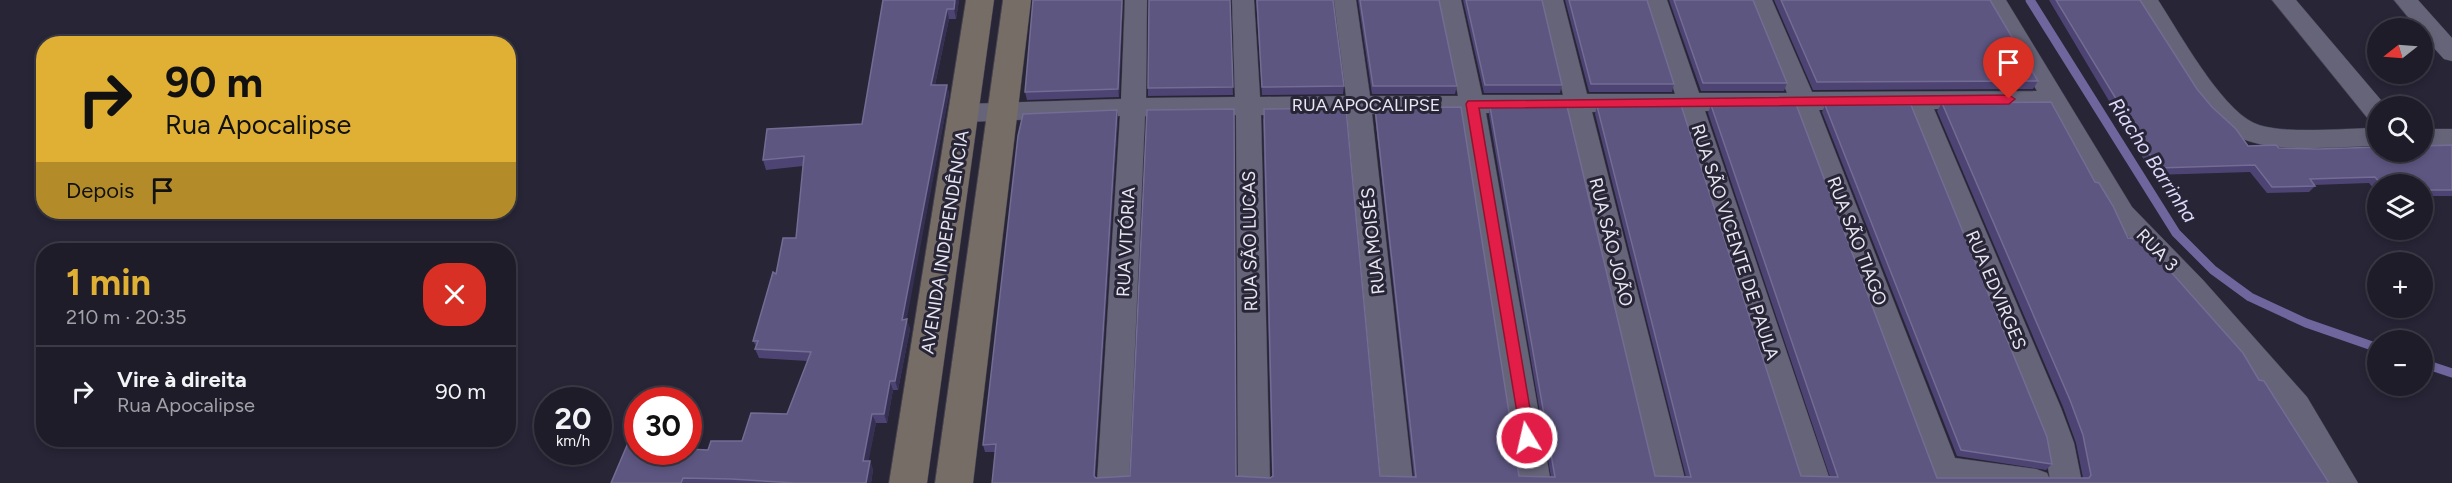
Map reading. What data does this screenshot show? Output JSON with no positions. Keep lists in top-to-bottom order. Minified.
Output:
{"streets":{"main road":["AVENIDA INDEPENDÊNCIA"],"street":["RUA APOCALIPSE","RUA SÃO LUCAS","RUA MOISÉS","RUA SÃO TIAGO","RUA VITÓRIA","RUA SÃO JOÃO","RUA SÃO VICENTE DE PAULA","RUA 3","RUA EDVIRGES"]},"crossings":[["RUA APOCALIPSE","RUA SÃO LUCAS"],["RUA APOCALIPSE","RUA MOISÉS"],["RUA APOCALIPSE","RUA SÃO TIAGO"],["RUA APOCALIPSE","AVENIDA INDEPENDÊNCIA"],["RUA APOCALIPSE","RUA VITÓRIA"],["RUA APOCALIPSE","RUA SÃO JOÃO"],["RUA APOCALIPSE","RUA SÃO VICENTE DE PAULA"],["RUA APOCALIPSE","RUA 3"],["RUA APOCALIPSE","RUA EDVIRGES"]],"water":["Riacho Barrinha"],"north":"left","page":{"map_buttons":["+","−"],"turn":["90 m","Rua Apocalipse"],"then":"Depois","heading":["1 min","210 m · 20:35"],"list":[{"name":"Vire à direita","note":"Rua Apocalipse","value":"90 m"}],"speed":"20 km/h","limit":"30"}}
